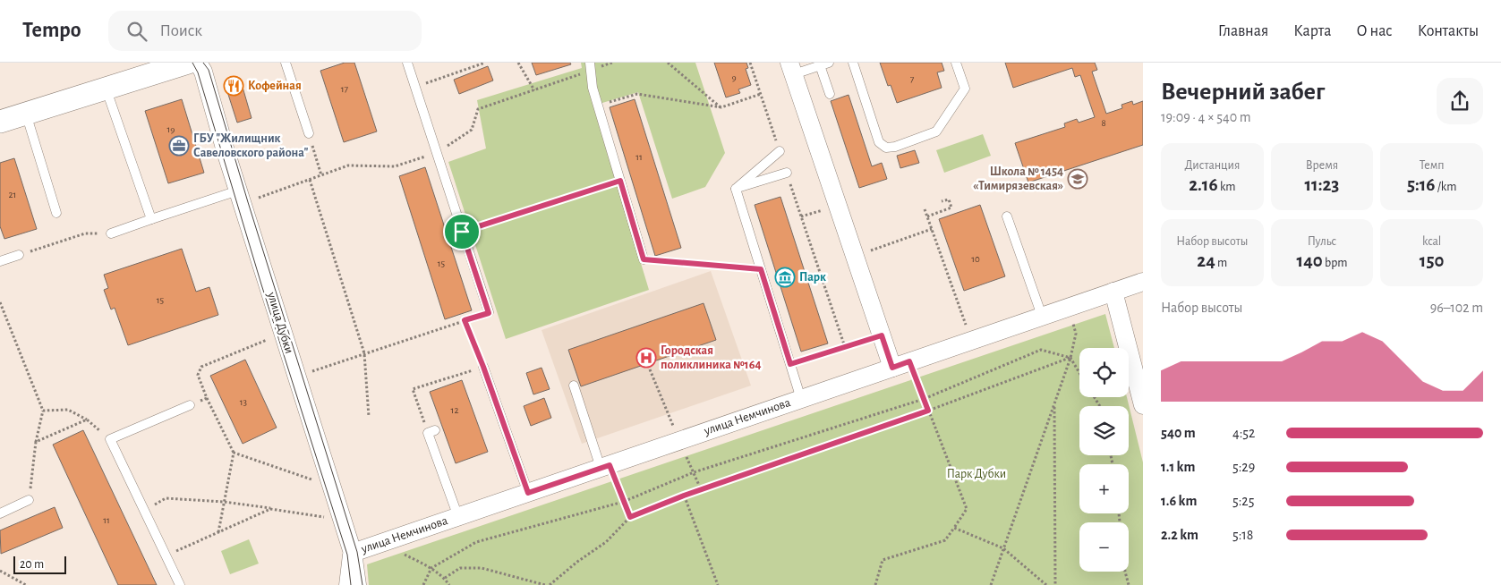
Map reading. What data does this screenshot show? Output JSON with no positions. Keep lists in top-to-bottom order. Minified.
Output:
{"streets":{"street":["улица Дубки","улица Немчинова"]},"crossings":[["улица Дубки","улица Немчинова"]],"parks":["Парк Дубки"],"places":{"restaurant":["Кофейная"],"office":["ГБУ \"Жилищник Савеловского района\""],"school or university":["Школа № 1454 «Тимирязевская»"],"museum":["Парк"],"hospital":["Городская поликлиника №164"]},"house_numbers":["9","7","17","8","19","11","21","10","15","15","13","12","11"],"scale_bar":"20 m","page":{"header":"Tempo","search":"Поиск","nav":["Главная","Карта","О нас","Контакты"],"heading":["Вечерний забег","19:09 · 4 × 540 m"],"stats":[["Дистанция","2.16 km"],["Время","11:23"],["Темп","5:16 /km"],["Набор высоты","24 m"],["Пульс","140 bpm"],["kcal","150"]],"chart":["Набор высоты","96–102 m"],"map_buttons":["+","−"],"list":[{"name":"540 m","note":"4:52"},{"name":"1.1 km","note":"5:29"},{"name":"1.6 km","note":"5:25"},{"name":"2.2 km","note":"5:18"}],"scale":"20 m"}}
